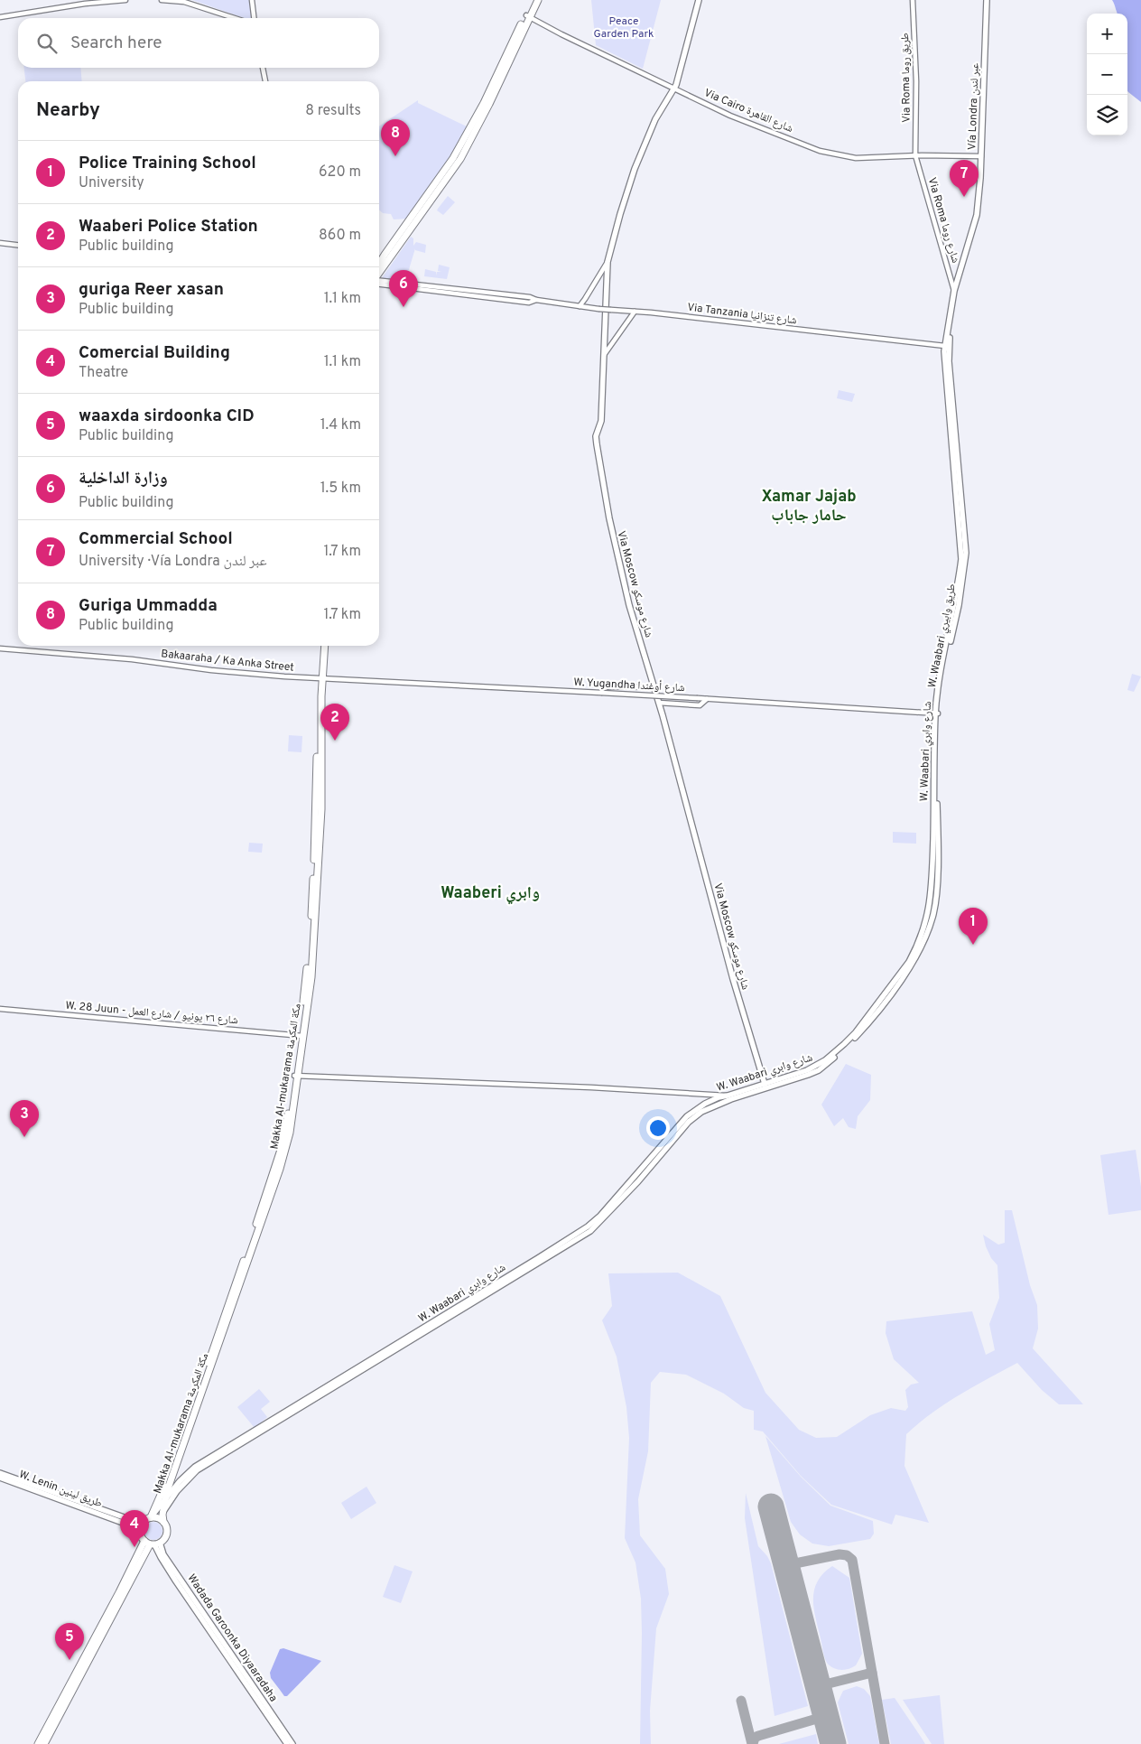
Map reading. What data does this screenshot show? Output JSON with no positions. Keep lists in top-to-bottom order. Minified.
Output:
{"streets":{"highway":["Makka Al-mukarama مكة المكرمة"],"main road":["Vía Londra عبر لندن","Via Moscow شارع موسكو","W. Waabari طريق وابيري","W. Waabari شارع وابري","W. Lenin طريق لينين","Wadada Garoonka Diyaaradaha"],"street":["Via Roma طريق روما","Via Cairo شارع القاهرة","Via Roma شارع روما","Via Tanzania شارع تنزانيا","Bakaaraha / Ka Anka Street","W. Yugandha شارع أوغندا","W. 28 Juun - شارع ٢٦ يونيو / شارع العمل"]},"crossings":[["Via Roma طريق روما","Via Cairo شارع القاهرة"],["Via Roma طريق روما","Via Roma شارع روما"],["Vía Londra عبر لندن","Via Cairo شارع القاهرة"],["Vía Londra عبر لندن","Via Roma شارع روما"],["Vía Londra عبر لندن","W. Waabari طريق وابيري"],["Vía Londra عبر لندن","W. Waabari شارع وابري"],["Via Cairo شارع القاهرة","Via Roma شارع روما"],["Via Cairo شارع القاهرة","Via Moscow شارع موسكو"],["Via Roma شارع روما","W. Waabari طريق وابيري"],["Via Roma شارع روما","W. Waabari شارع وابري"],["Via Tanzania شارع تنزانيا","W. Waabari شارع وابري"],["Via Moscow شارع موسكو","W. Waabari شارع وابري"],["W. Waabari طريق وابيري","W. Yugandha شارع أوغندا"],["W. Waabari طريق وابيري","W. Waabari شارع وابري"],["Bakaaraha / Ka Anka Street","W. Yugandha شارع أوغندا"],["Bakaaraha / Ka Anka Street","Makka Al-mukarama مكة المكرمة"],["W. Yugandha شارع أوغندا","W. Waabari شارع وابري"],["W. Yugandha شارع أوغندا","Makka Al-mukarama مكة المكرمة"],["W. Waabari شارع وابري","Makka Al-mukarama مكة المكرمة"],["W. Waabari شارع وابري","W. Lenin طريق لينين"],["W. Waabari شارع وابري","Wadada Garoonka Diyaaradaha"],["W. 28 Juun - شارع ٢٦ يونيو / شارع العمل","Makka Al-mukarama مكة المكرمة"],["Makka Al-mukarama مكة المكرمة","W. Lenin طريق لينين"],["Makka Al-mukarama مكة المكرمة","Wadada Garoonka Diyaaradaha"],["W. Lenin طريق لينين","Wadada Garoonka Diyaaradaha"]],"districts":["Xamar Jajab حامار جاباب","Waaberi وابري"],"parks":["Peace Garden Park"],"page":{"map_buttons":["+","−"],"search":"Search here","heading":["Nearby","8 results"],"pins":["8","7","6","2","1","3","4","5"],"list":[{"mark":"1","name":"Police Training School","note":"University","value":"620 m"},{"mark":"2","name":"Waaberi Police Station","note":"Public building","value":"860 m"},{"mark":"3","name":"guriga Reer xasan","note":"Public building","value":"1.1 km"},{"mark":"4","name":"Comercial Building","note":"Theatre","value":"1.1 km"},{"mark":"5","name":"waaxda sirdoonka CID","note":"Public building","value":"1.4 km"},{"mark":"6","name":"وزارة الداخلية","note":"Public building","value":"1.5 km"},{"mark":"7","name":"Commercial School","note":"University · Vía Londra عبر لندن","value":"1.7 km"},{"mark":"8","name":"Guriga Ummadda","note":"Public building","value":"1.7 km"}]}}
